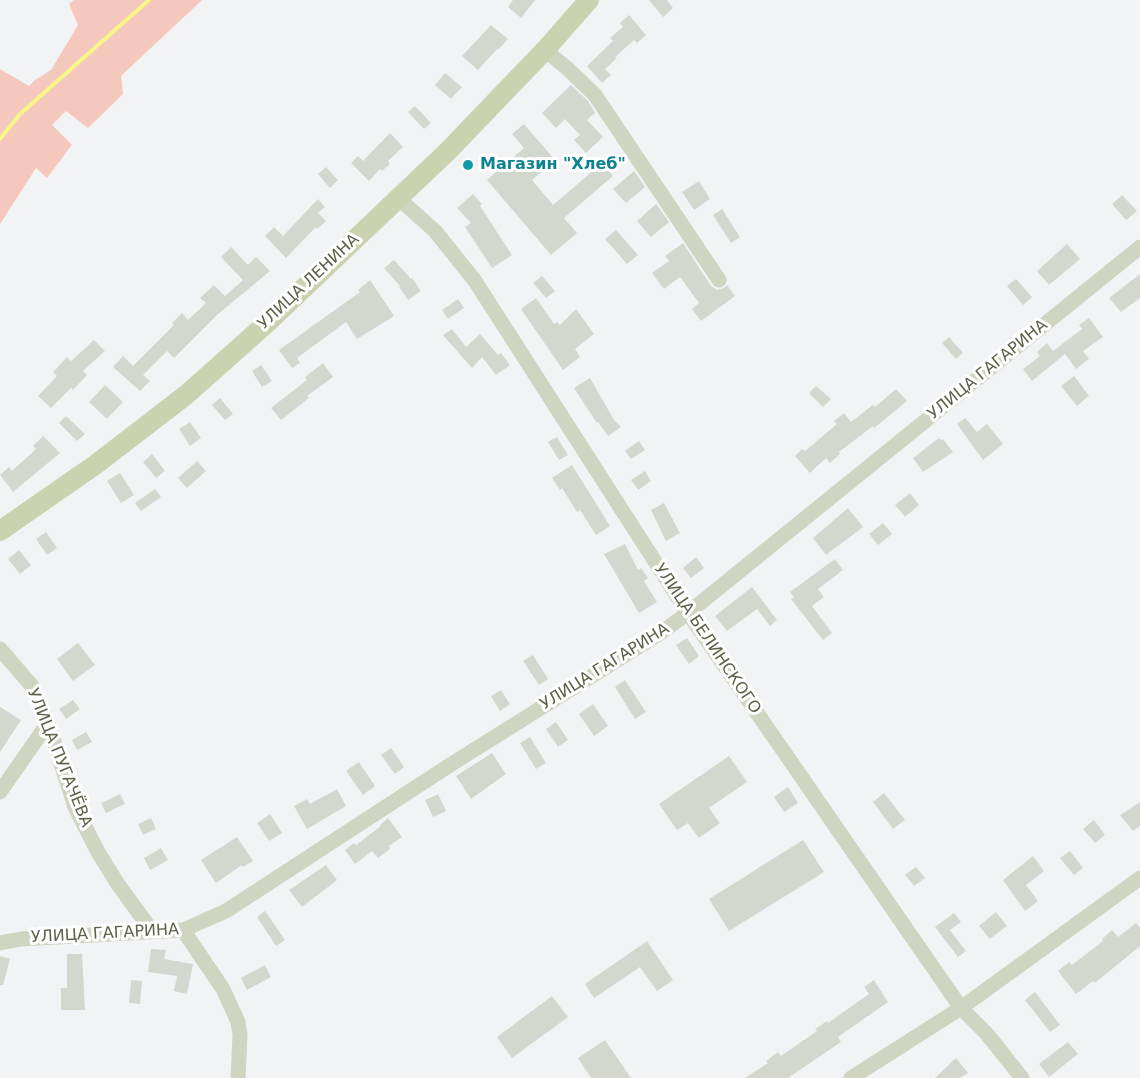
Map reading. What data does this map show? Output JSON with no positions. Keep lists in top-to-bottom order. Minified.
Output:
{"streets":{"main road":["УЛИЦА ЛЕНИНА"],"street":["УЛИЦА ГАГАРИНА","УЛИЦА БЕЛИНСКОГО","УЛИЦА ПУГАЧЁВА"]},"crossings":[["УЛИЦА ЛЕНИНА","УЛИЦА БЕЛИНСКОГО"],["УЛИЦА ГАГАРИНА","УЛИЦА БЕЛИНСКОГО"],["УЛИЦА ГАГАРИНА","УЛИЦА ПУГАЧЁВА"]],"places":["Магазин \"Хлеб\""]}
